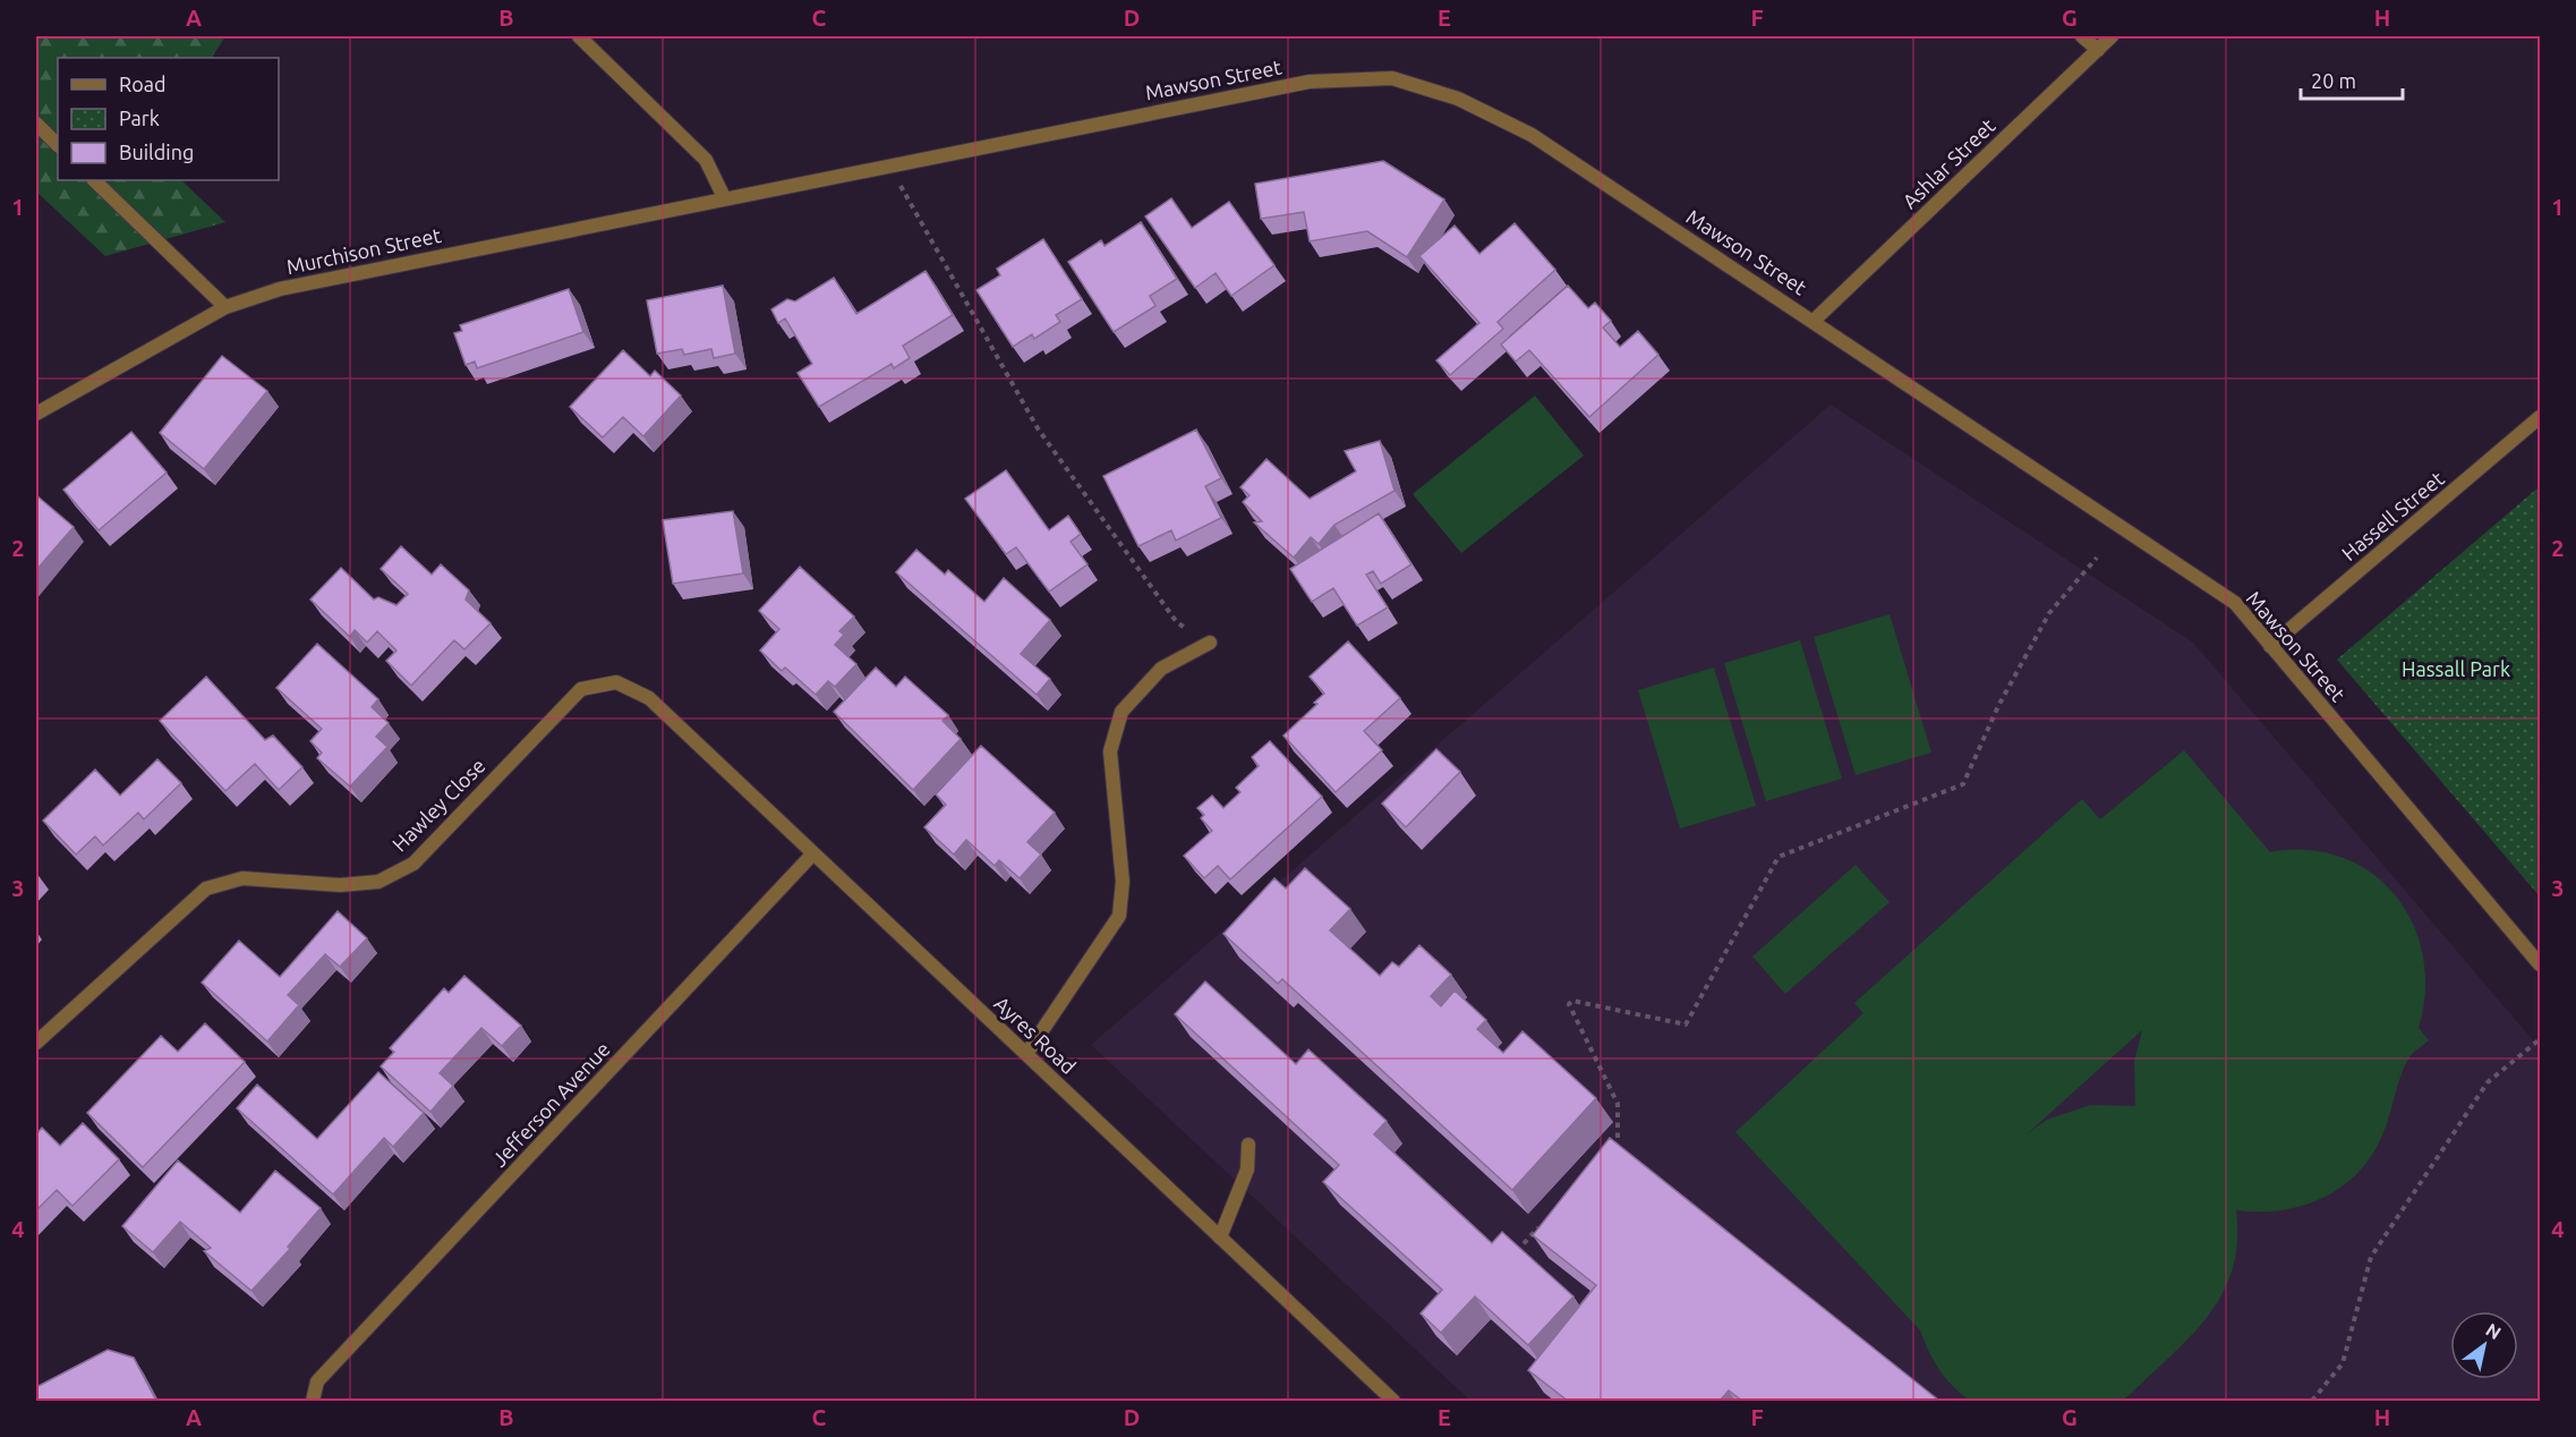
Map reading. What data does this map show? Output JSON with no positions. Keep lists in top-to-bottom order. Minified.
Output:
{"streets":{"street":["Mawson Street","Ashlar Street","Murchison Street","Hassell Street","Hawley Close","Ayres Road","Jefferson Avenue"]},"crossings":[["Mawson Street","Ashlar Street"],["Mawson Street","Murchison Street"],["Mawson Street","Hassell Street"],["Hawley Close","Ayres Road"],["Ayres Road","Jefferson Avenue"]],"parks":["Hassall Park"],"legend":["Road","Park","Building"],"scale_bar":"20 m","north":"top right","grid":{"columns":["A","B","C","D","E","F","G","H"],"rows":["1","2","3","4"]}}
